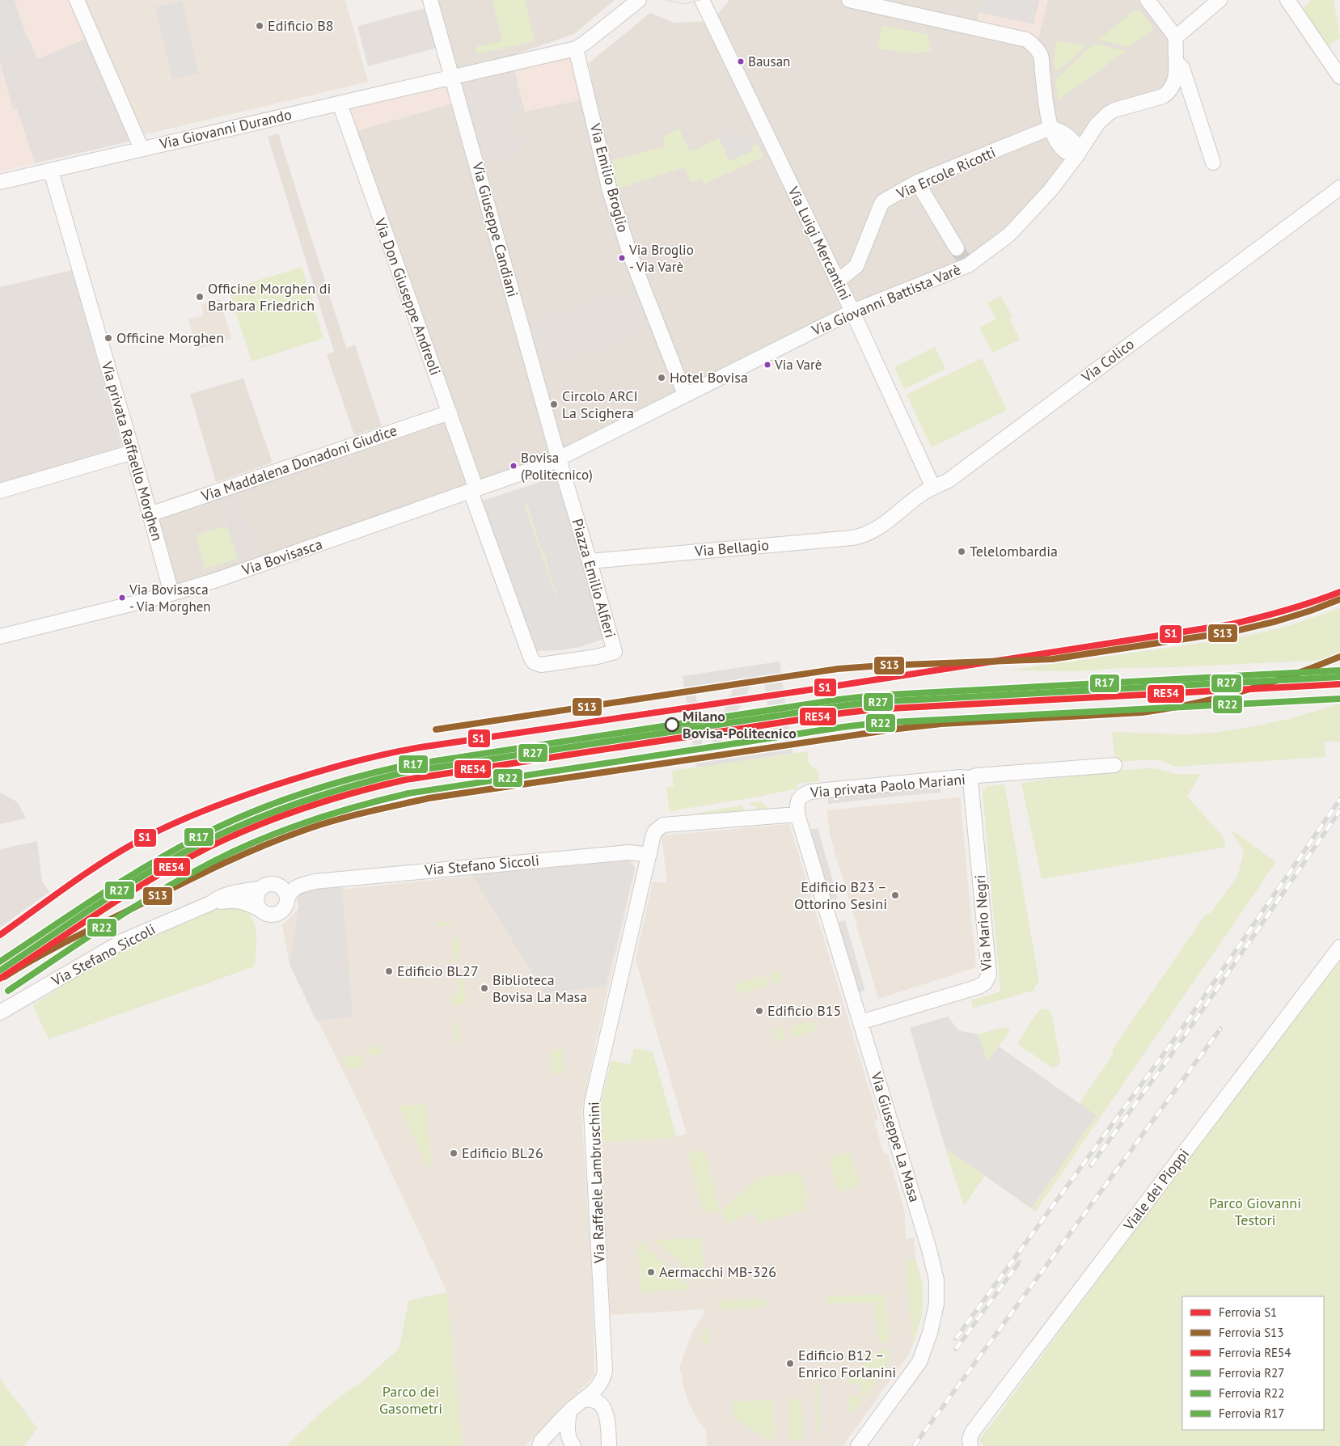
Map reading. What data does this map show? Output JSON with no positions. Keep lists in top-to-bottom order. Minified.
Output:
{"streets":{"street":["Via Giovanni Durando","Via Ercole Ricotti","Via Emilio Broglio","Via Giuseppe Candiani","Via Luigi Mercantini","Via Don Giuseppe Andreoli","Via Giovanni Battista Varè","Via Colico","Via privata Raffaello Morghen","Via Maddalena Donadoni Giudice","Via Bellagio","Via Bovisasca","Piazza Emilio Alfieri","Via privata Paolo Mariani","Via Stefano Siccoli","Via Mario Negri","Via Giuseppe La Masa","Via Raffaele Lambruschini","Viale dei Pioppi"]},"crossings":[["Via Giovanni Durando","Via Emilio Broglio"],["Via Giovanni Durando","Via Giuseppe Candiani"],["Via Giovanni Durando","Via Don Giuseppe Andreoli"],["Via Giovanni Durando","Via privata Raffaello Morghen"],["Via Ercole Ricotti","Via Luigi Mercantini"],["Via Emilio Broglio","Via Giovanni Battista Varè"],["Via Giuseppe Candiani","Via Giovanni Battista Varè"],["Via Giuseppe Candiani","Via Bovisasca"],["Via Giuseppe Candiani","Piazza Emilio Alfieri"],["Via Luigi Mercantini","Via Giovanni Battista Varè"],["Via Luigi Mercantini","Via Colico"],["Via Don Giuseppe Andreoli","Via Maddalena Donadoni Giudice"],["Via Don Giuseppe Andreoli","Via Bovisasca"],["Via Don Giuseppe Andreoli","Piazza Emilio Alfieri"],["Via Giovanni Battista Varè","Via Bovisasca"],["Via Giovanni Battista Varè","Piazza Emilio Alfieri"],["Via Colico","Via Bellagio"],["Via privata Raffaello Morghen","Via Maddalena Donadoni Giudice"],["Via privata Raffaello Morghen","Via Bovisasca"],["Via Bellagio","Piazza Emilio Alfieri"],["Via Bovisasca","Piazza Emilio Alfieri"],["Via privata Paolo Mariani","Via Stefano Siccoli"],["Via privata Paolo Mariani","Via Mario Negri"],["Via privata Paolo Mariani","Via Giuseppe La Masa"],["Via privata Paolo Mariani","Via Raffaele Lambruschini"],["Via Stefano Siccoli","Via Raffaele Lambruschini"],["Via Mario Negri","Via Giuseppe La Masa"]],"parks":["Parco Giovanni Testori","Parco dei Gasometri"],"places":["Edificio B8","Bausan","Via Broglio - Via Varè","Officine Morghen di Barbara Friedrich","Officine Morghen","Via Varè","Hotel Bovisa","Circolo ARCI La Scighera","Bovisa (Politecnico)","Telelombardia","Via Bovisasca - Via Morghen","Milano Bovisa-Politecnico","Edificio B23 – Ottorino Sesini","Edificio BL27","Biblioteca Bovisa La Masa","Edificio B15","Edificio BL26","Aermacchi MB-326","Edificio B12 – Enrico Forlanini"],"lines":["rail line S1","rail line S13","rail line R17","rail line R27","rail line RE54","rail line R22"],"legend":["Ferrovia S1","Ferrovia S13","Ferrovia RE54","Ferrovia R27","Ferrovia R22","Ferrovia R17"]}
